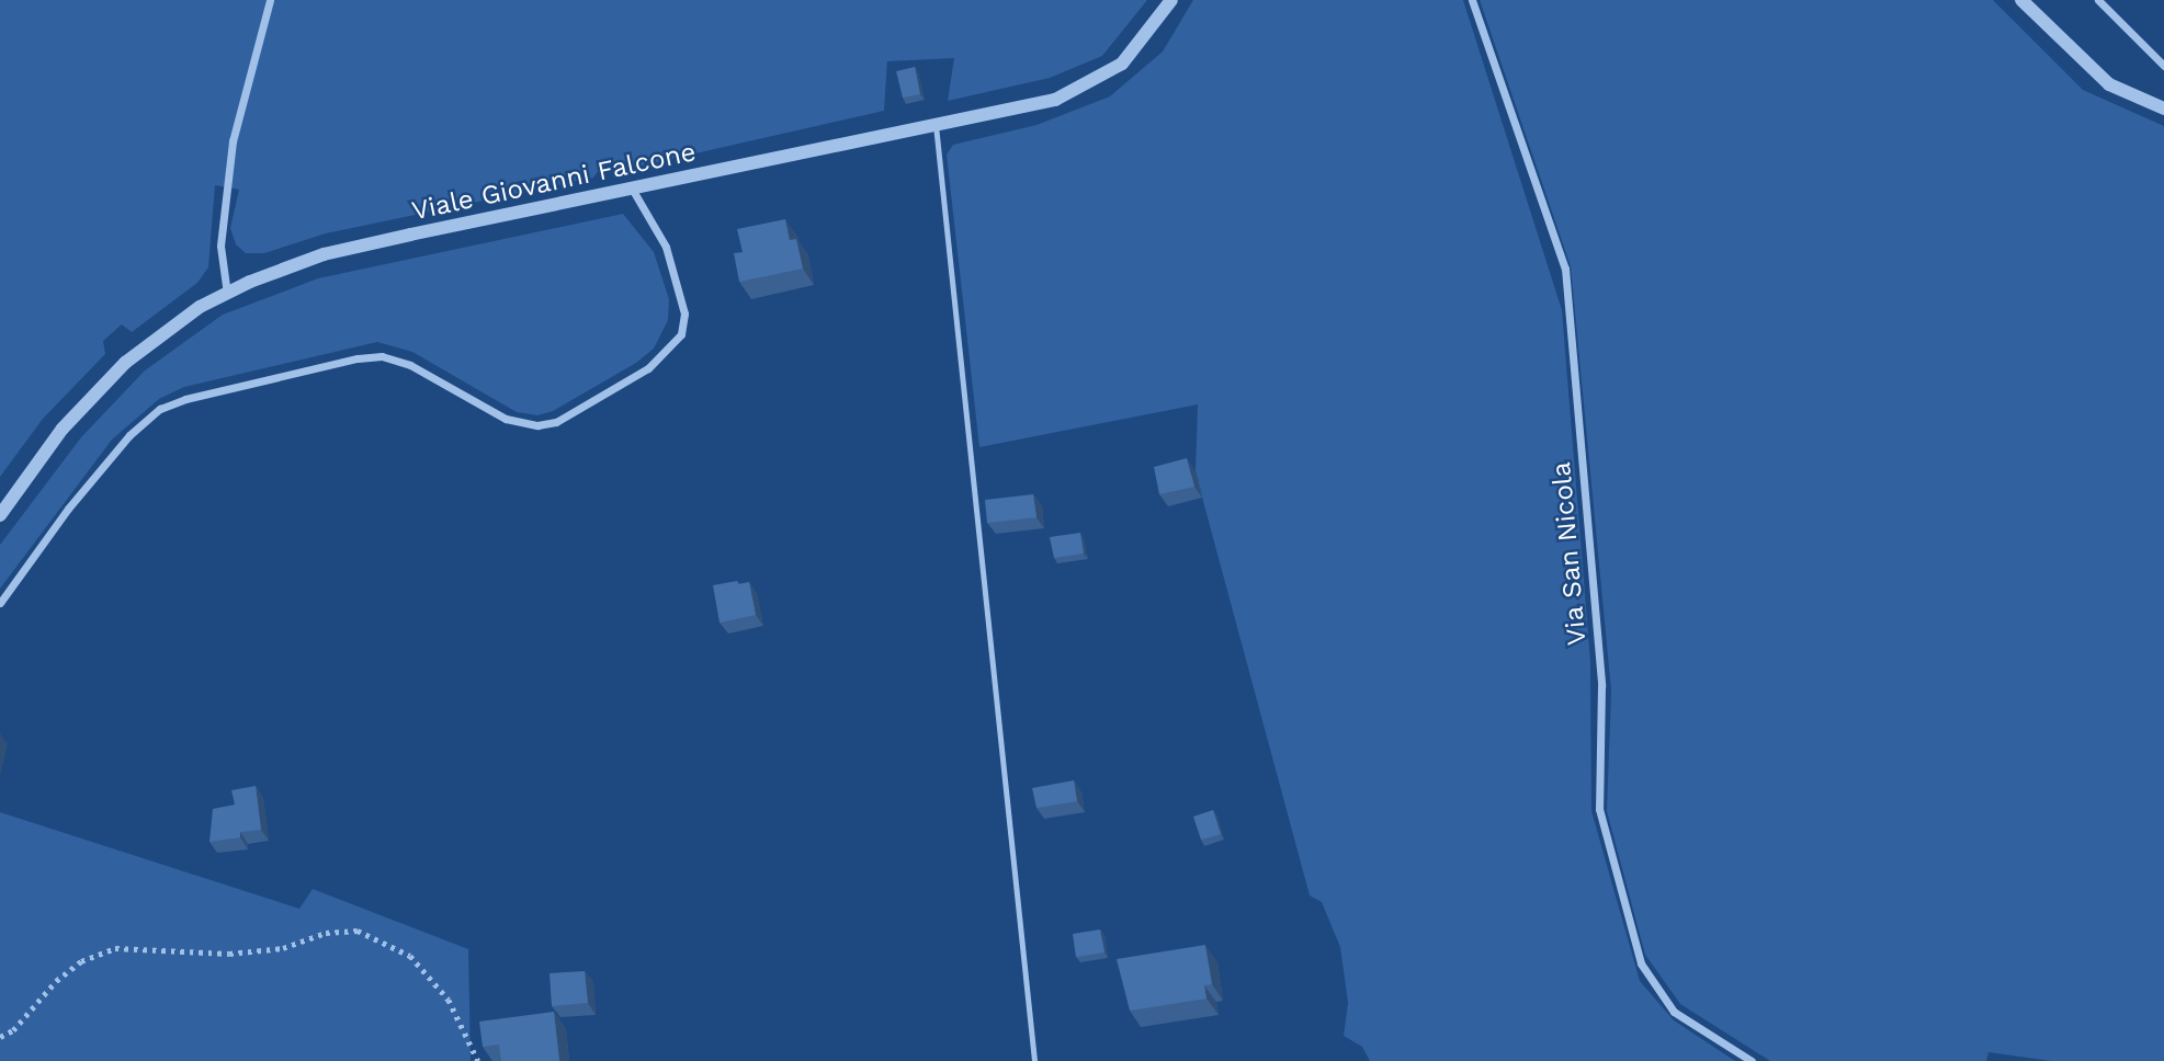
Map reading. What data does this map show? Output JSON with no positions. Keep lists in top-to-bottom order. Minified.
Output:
{"streets":{"street":["Viale Giovanni Falcone","Via San Nicola"]}}
